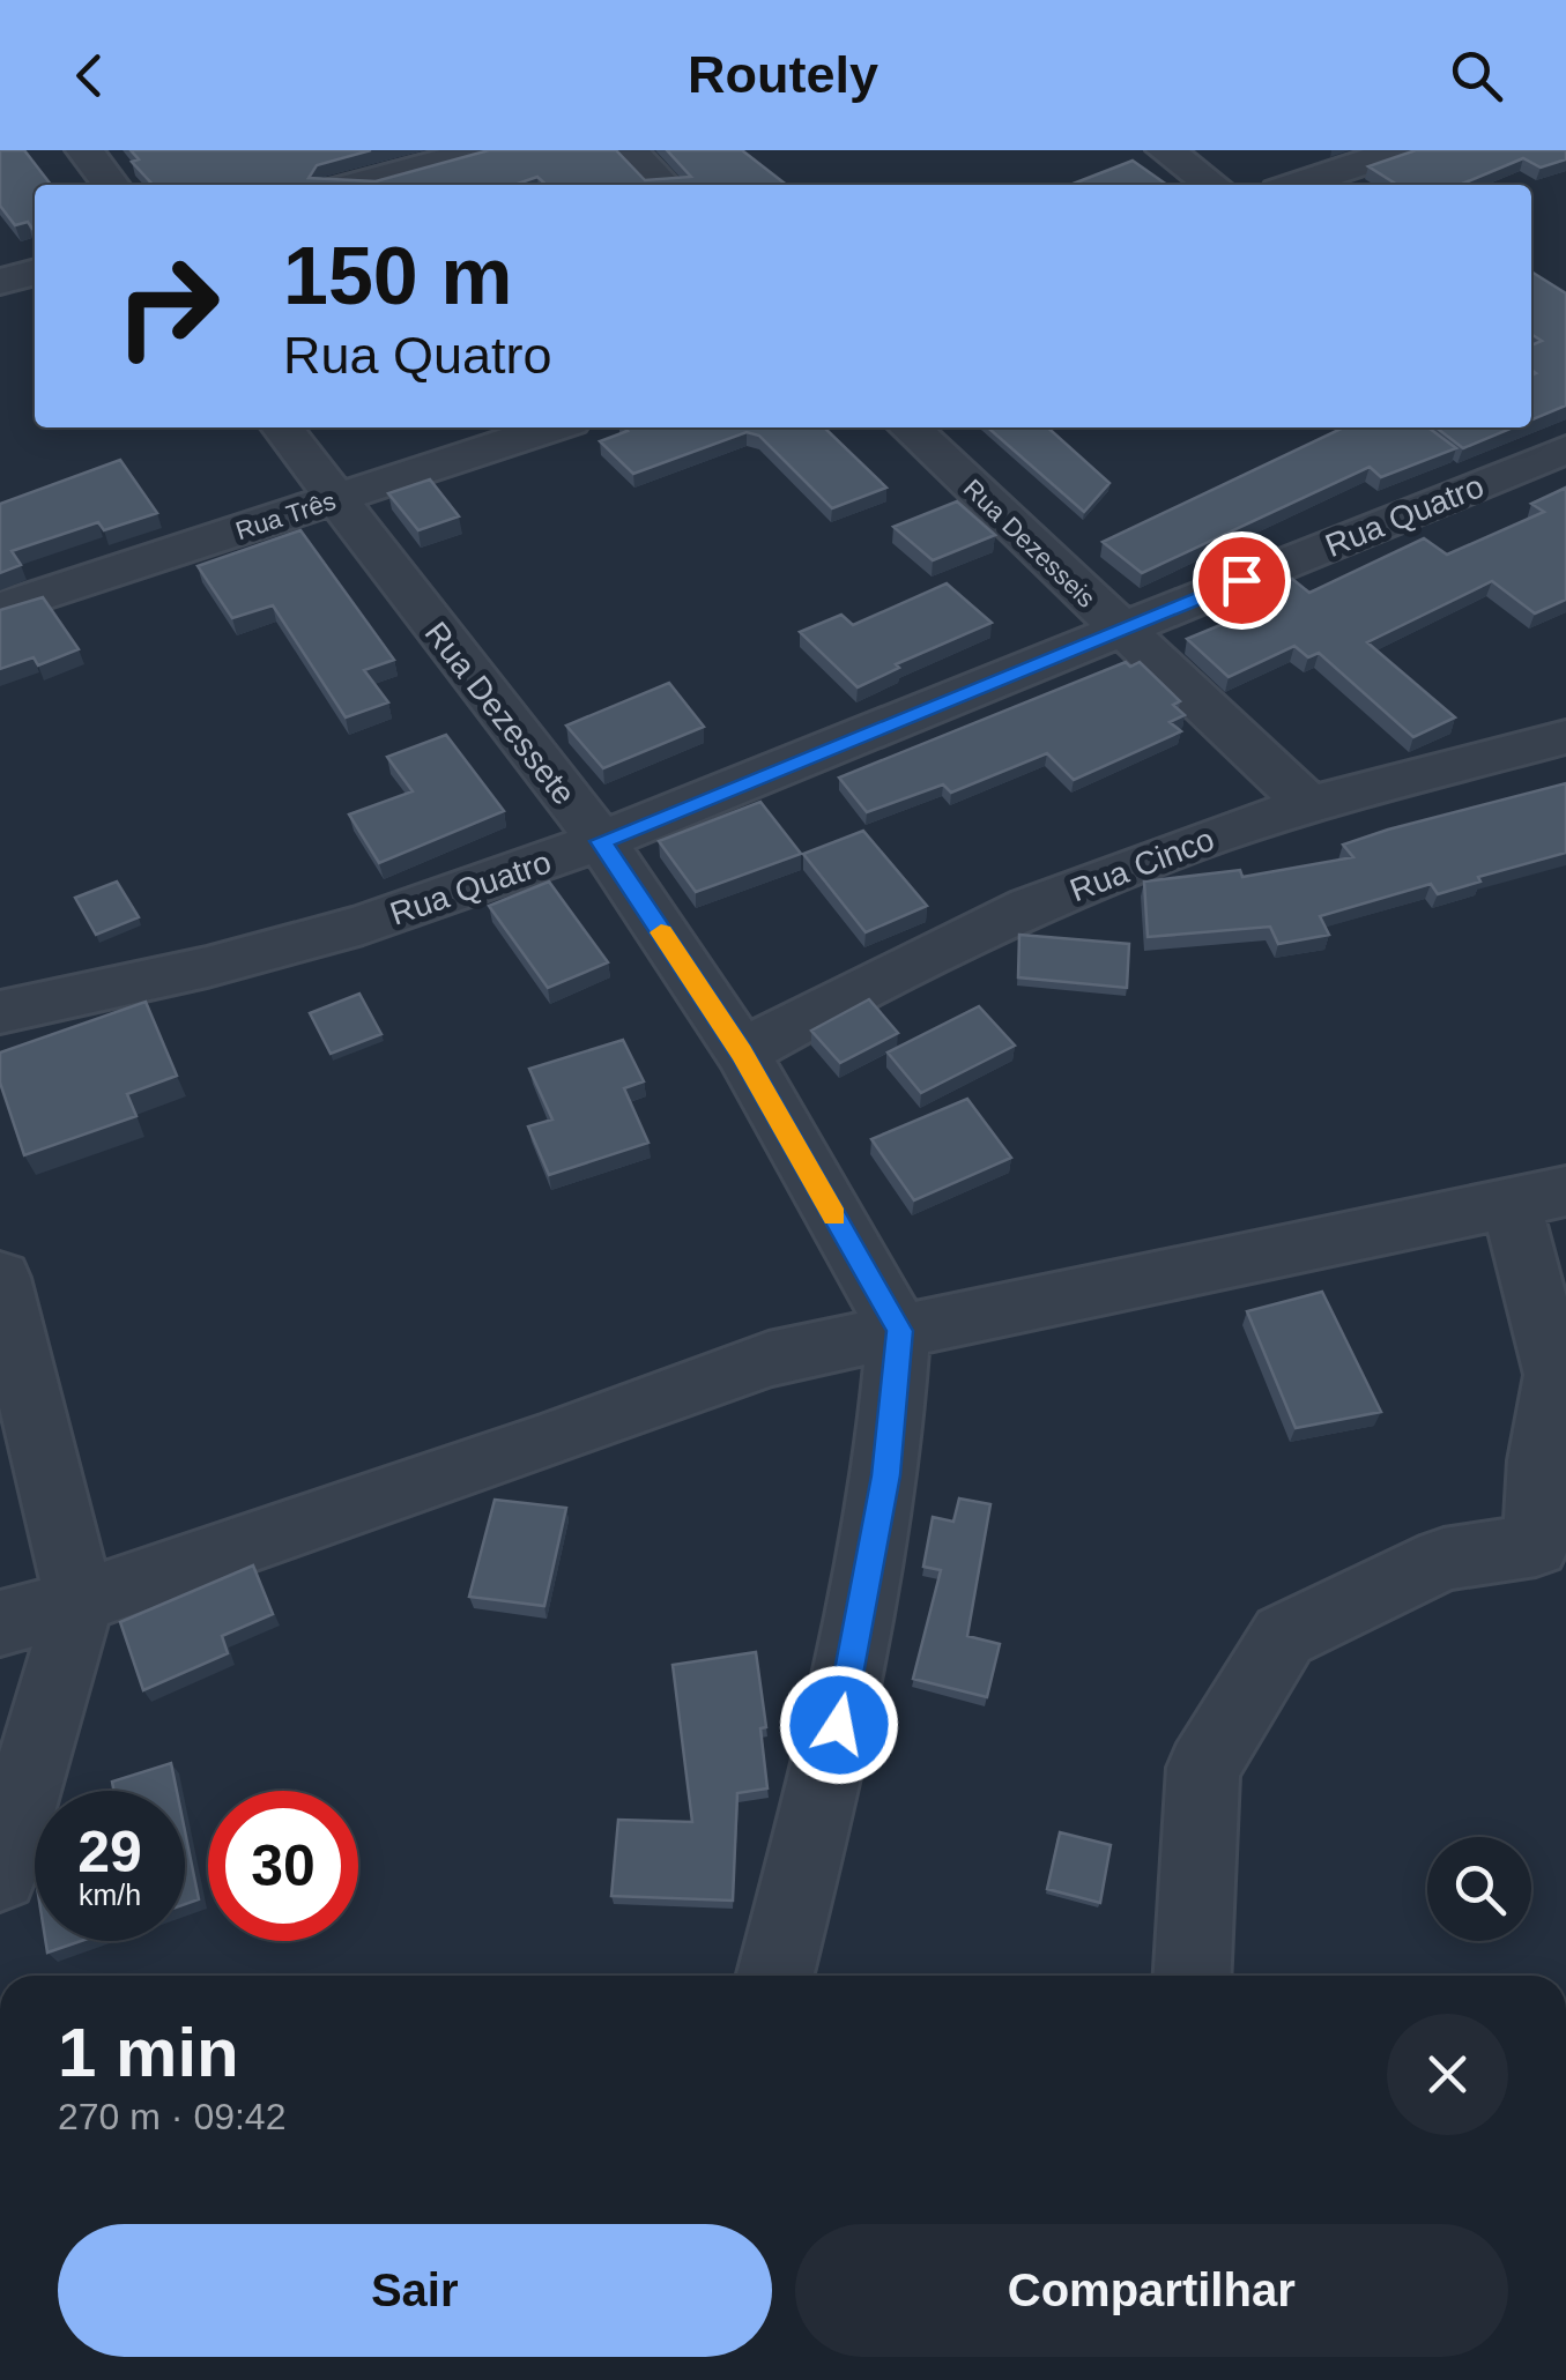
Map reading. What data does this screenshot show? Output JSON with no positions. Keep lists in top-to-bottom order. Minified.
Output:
{"streets":{"street":["Rua Três","Rua Quatro","Rua Dezesseis","Rua Dezessete","Rua Cinco"]},"crossings":[["Rua Três","Rua Dezessete"],["Rua Quatro","Rua Dezesseis"],["Rua Quatro","Rua Dezessete"],["Rua Dezesseis","Rua Cinco"],["Rua Dezessete","Rua Cinco"]],"page":{"header":"Routely","turn":["150 m","Rua Quatro"],"speed":"29 km/h","limit":"30","heading":["1 min","270 m · 09:42"],"buttons":["Sair","Compartilhar"]}}
